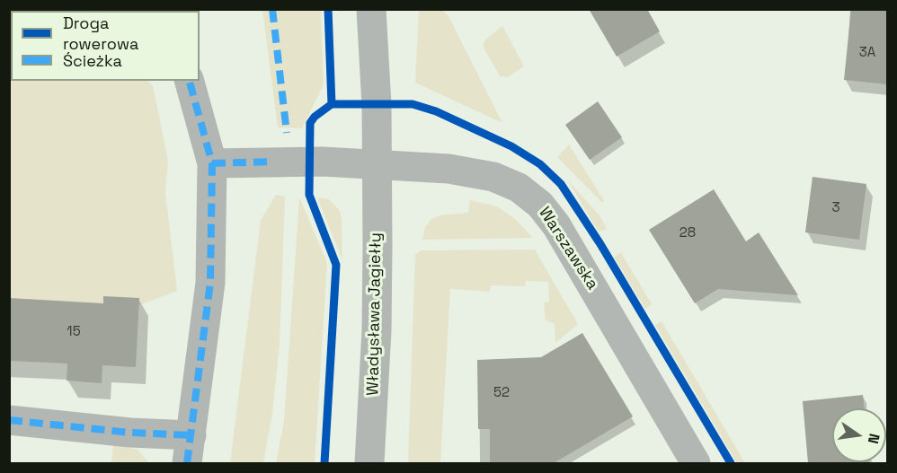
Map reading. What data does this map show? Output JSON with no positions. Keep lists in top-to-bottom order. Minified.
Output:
{"streets":{"street":["Warszawska","Władysława Jagiełły"]},"crossings":[["Warszawska","Władysława Jagiełły"]],"house_numbers":["3A","3","28","15","52"],"legend":["Droga rowerowa","Ścieżka"],"north":"right"}
